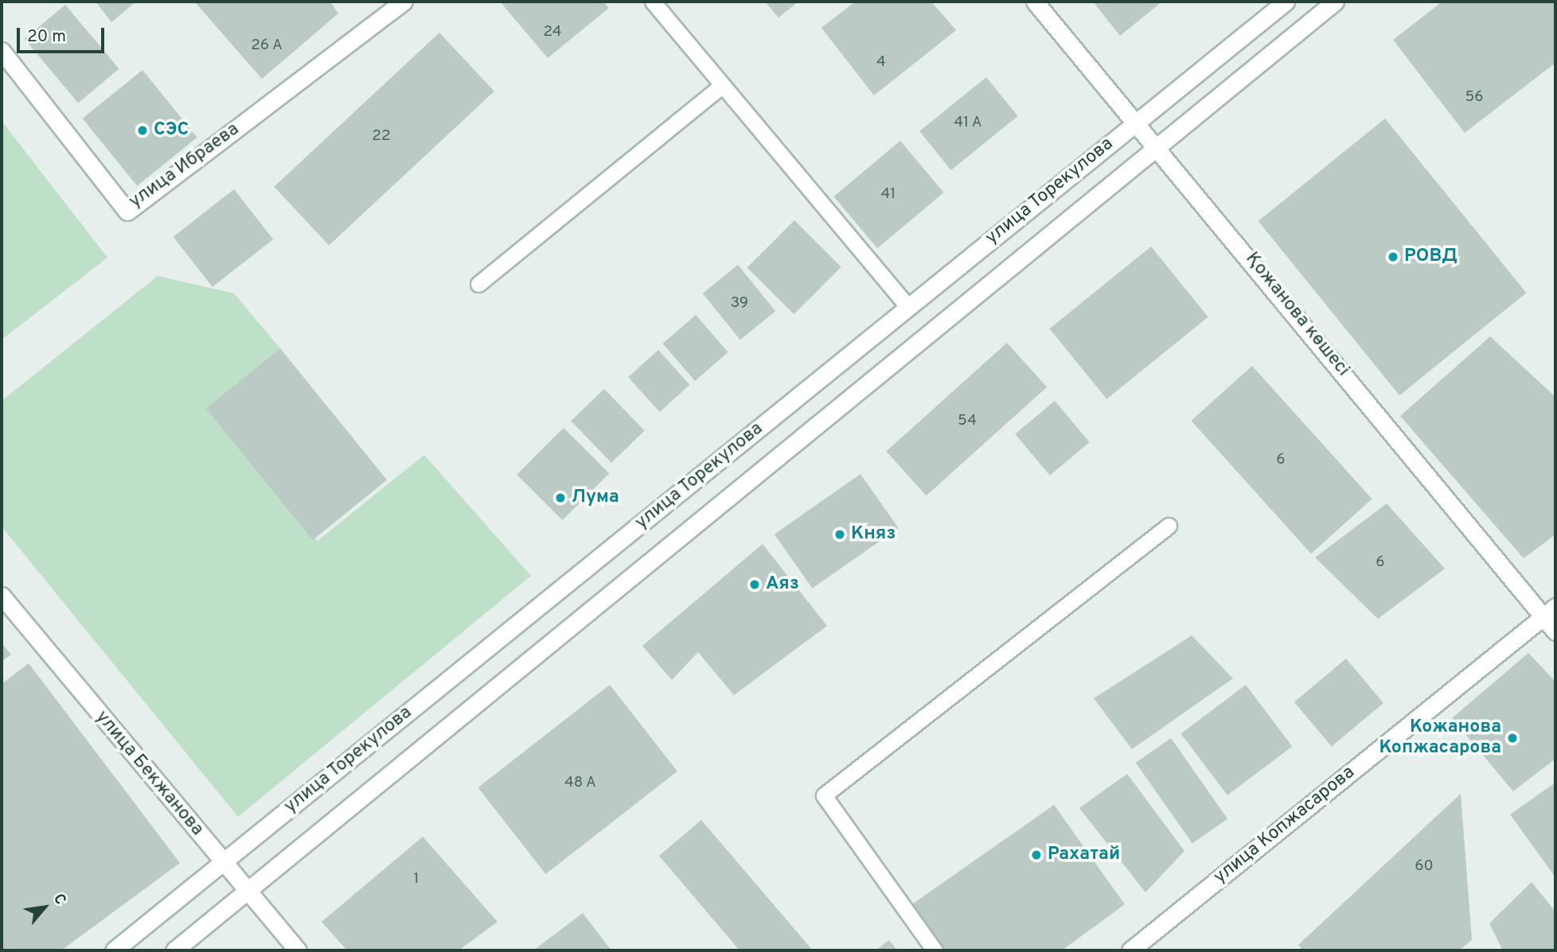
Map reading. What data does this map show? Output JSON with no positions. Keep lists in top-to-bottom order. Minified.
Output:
{"streets":{"street":["улица Ибраева","улица Торекулова","Қожанова көшесі","улица Бекжанова","улица Копжасарова"]},"crossings":[["улица Торекулова","Қожанова көшесі"],["улица Торекулова","улица Бекжанова"],["Қожанова көшесі","улица Копжасарова"]],"places":["СЭС","РОВД","Лума","Княз","Аяз","Кожанова Копжасарова","Рахатай"],"house_numbers":["24","26 А","4","56","41 А","22","41","39","54","6","6","48 А","60","1"],"scale_bar":"20 m","north":"top right"}
